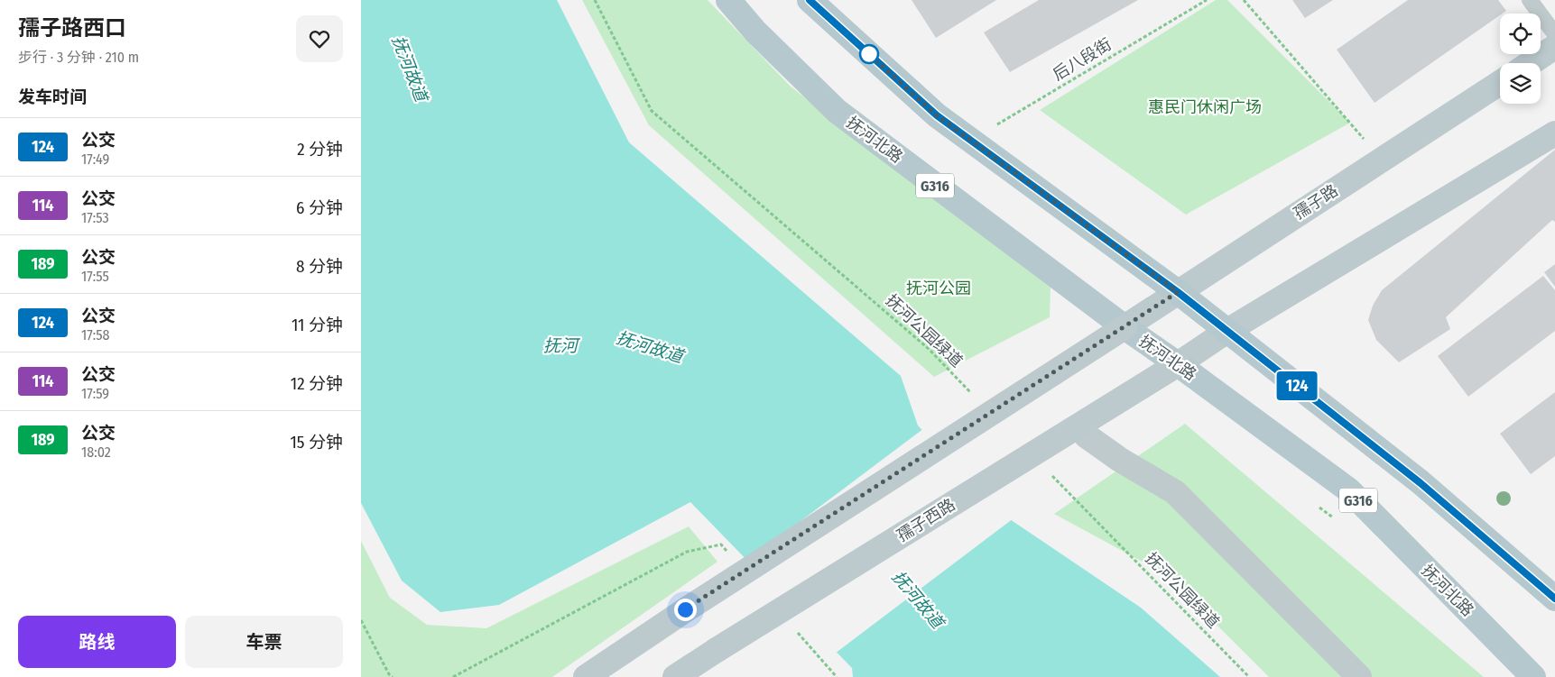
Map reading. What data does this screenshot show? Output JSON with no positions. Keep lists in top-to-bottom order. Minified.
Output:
{"streets":{"main road":["抚河北路","G316","孺子路","孺子西路"],"path":["后八段街","抚河公园绿道"]},"crossings":[["抚河北路","孺子路"],["抚河北路","孺子西路"]],"water":["抚河故道","抚河"],"parks":["惠民门休闲广场","抚河公园"],"lines":["bus line 124"],"page":{"heading":[["孺子路西口","步行 · 3 分钟 · 210 m"],"发车时间"],"on_map":"124","list":[{"mark":"124","name":"公交","note":"17:49","value":"2 分钟"},{"mark":"114","name":"公交","note":"17:53","value":"6 分钟"},{"mark":"189","name":"公交","note":"17:55","value":"8 分钟"},{"mark":"124","name":"公交","note":"17:58","value":"11 分钟"},{"mark":"114","name":"公交","note":"17:59","value":"12 分钟"},{"mark":"189","name":"公交","note":"18:02","value":"15 分钟"}],"buttons":["路线","车票"]}}
